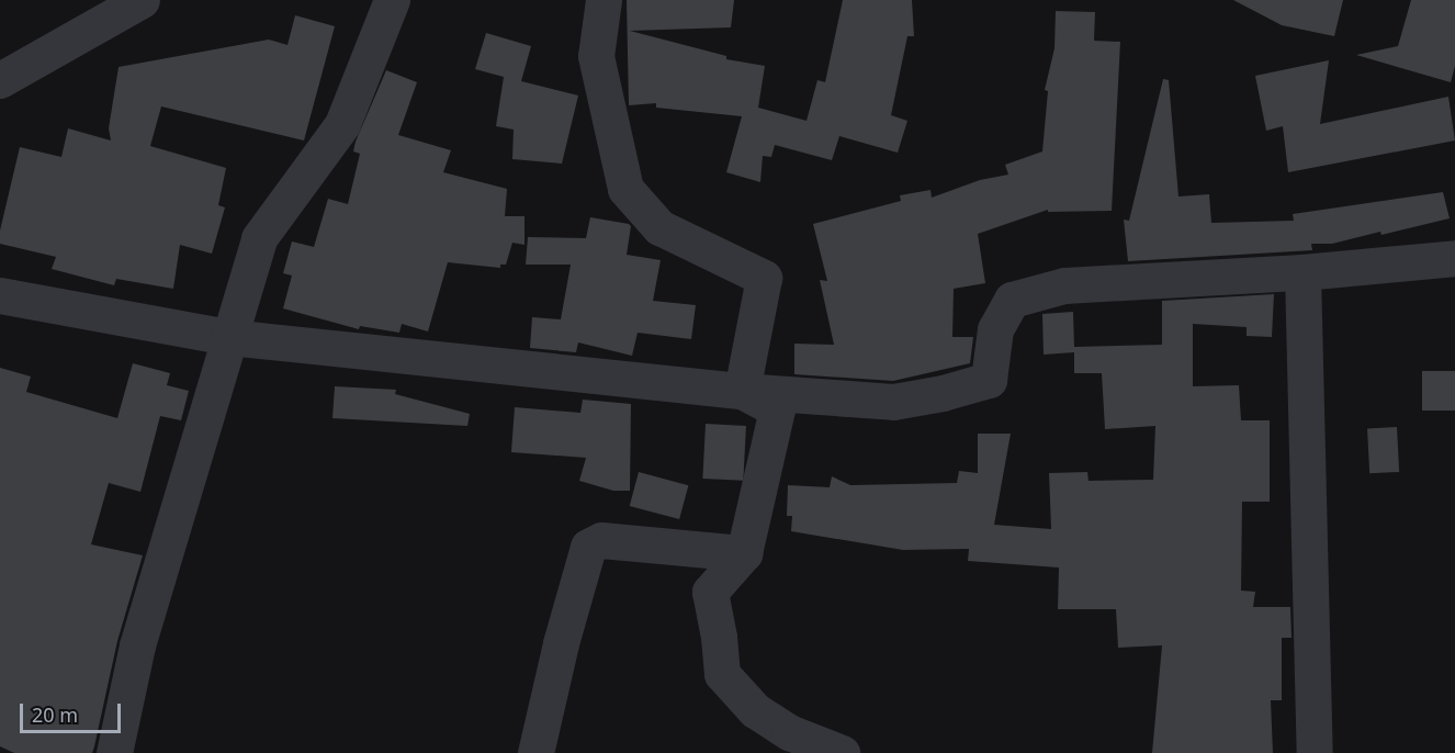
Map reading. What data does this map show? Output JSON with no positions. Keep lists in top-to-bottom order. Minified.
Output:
{"scale_bar":"20 m"}
